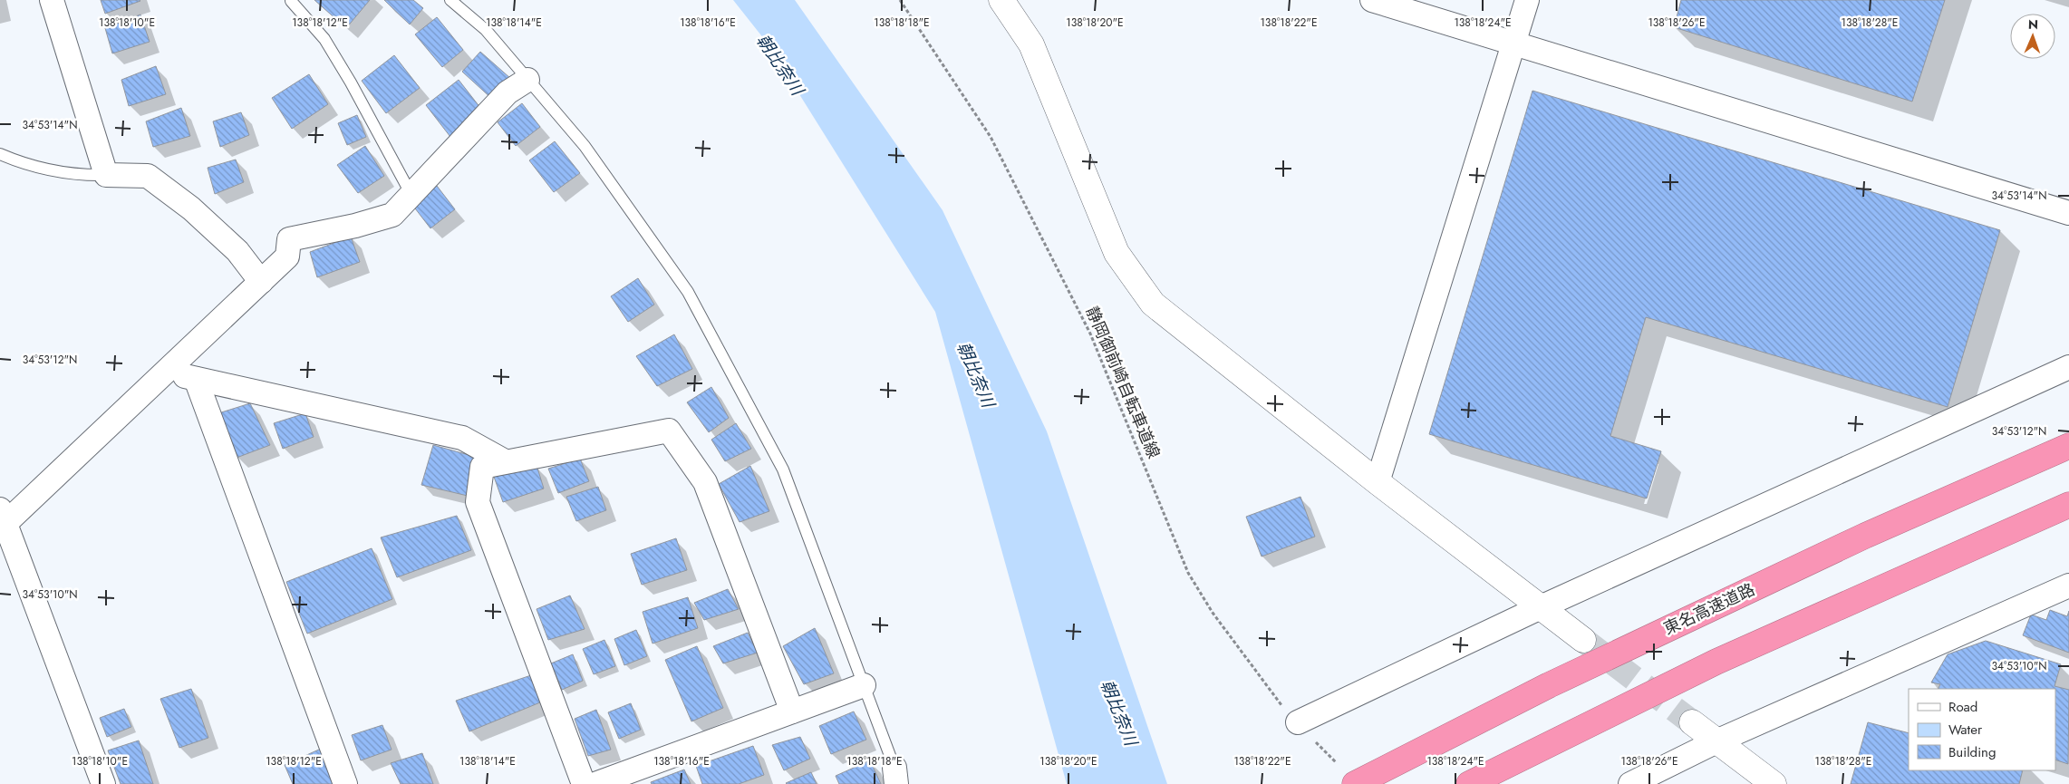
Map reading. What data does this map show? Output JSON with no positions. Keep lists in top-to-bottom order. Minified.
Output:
{"streets":{"highway":["東名高速道路"],"path":["静岡御前崎自転車道線"]},"water":["朝比奈川"],"legend":["Road","Water","Building"],"north":"top","coordinates":["138°18'10\"E","138°18'12\"E","138°18'14\"E","138°18'16\"E","138°18'18\"E","138°18'20\"E","138°18'22\"E","138°18'24\"E","138°18'26\"E","138°18'28\"E","34°53'14\"N","34°53'12\"N","34°53'10\"N"]}
